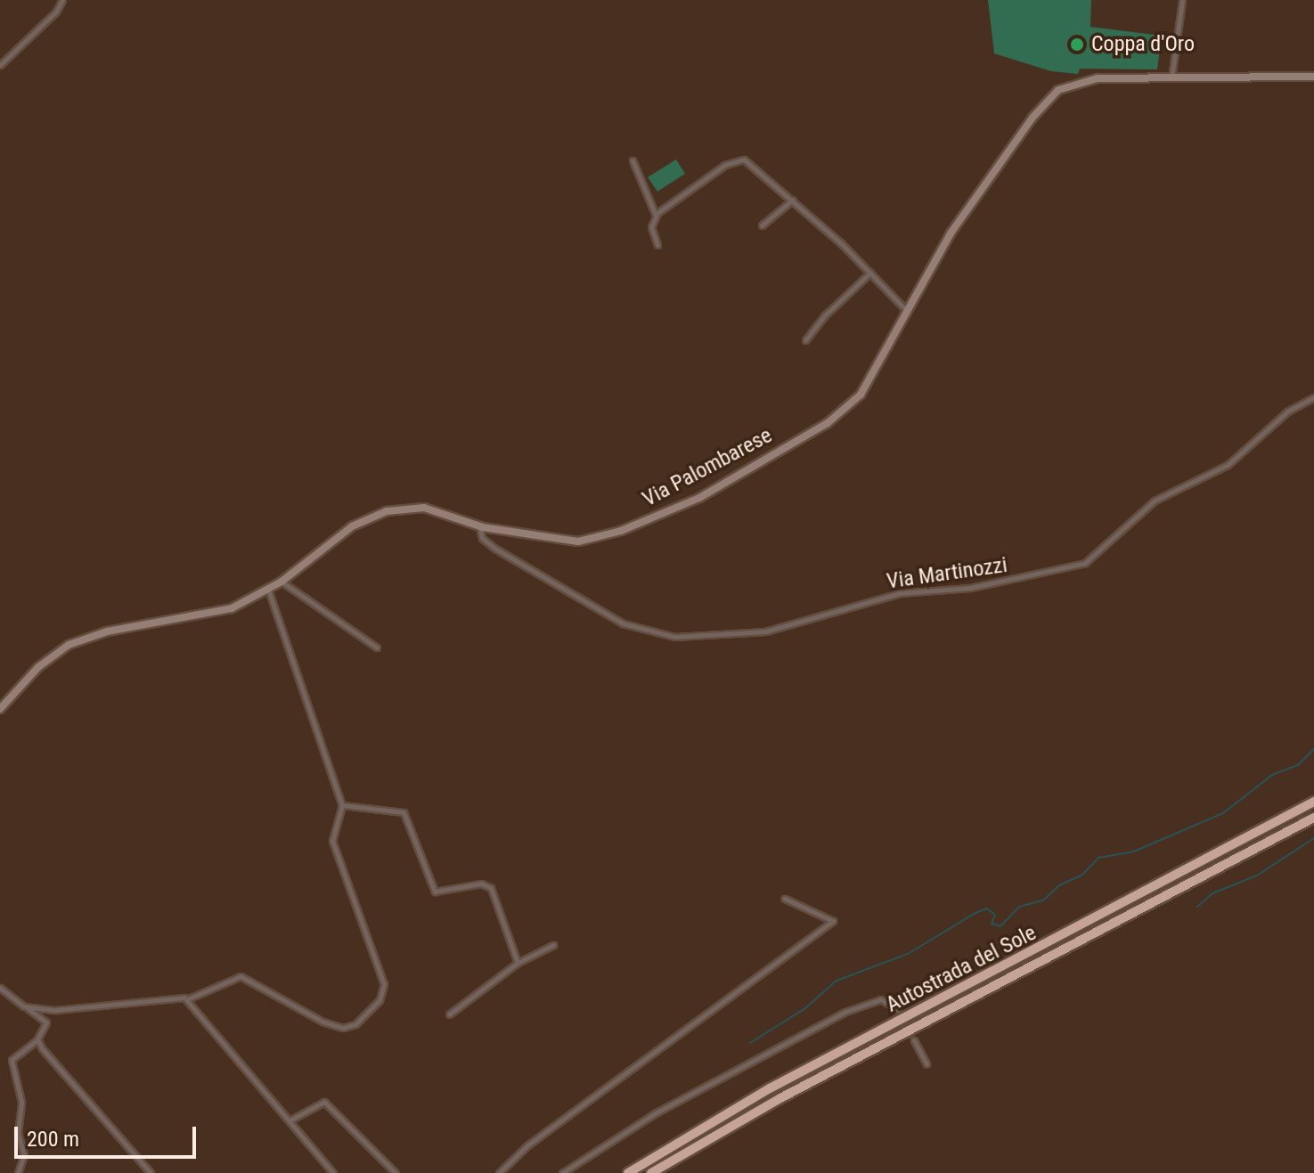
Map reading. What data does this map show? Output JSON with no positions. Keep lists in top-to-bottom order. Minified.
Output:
{"streets":{"highway":["Autostrada del Sole"],"main road":["Via Palombarese"],"street":["Via Martinozzi"]},"crossings":[["Via Palombarese","Via Martinozzi"]],"places":["Coppa d'Oro"],"scale_bar":"200 m"}
